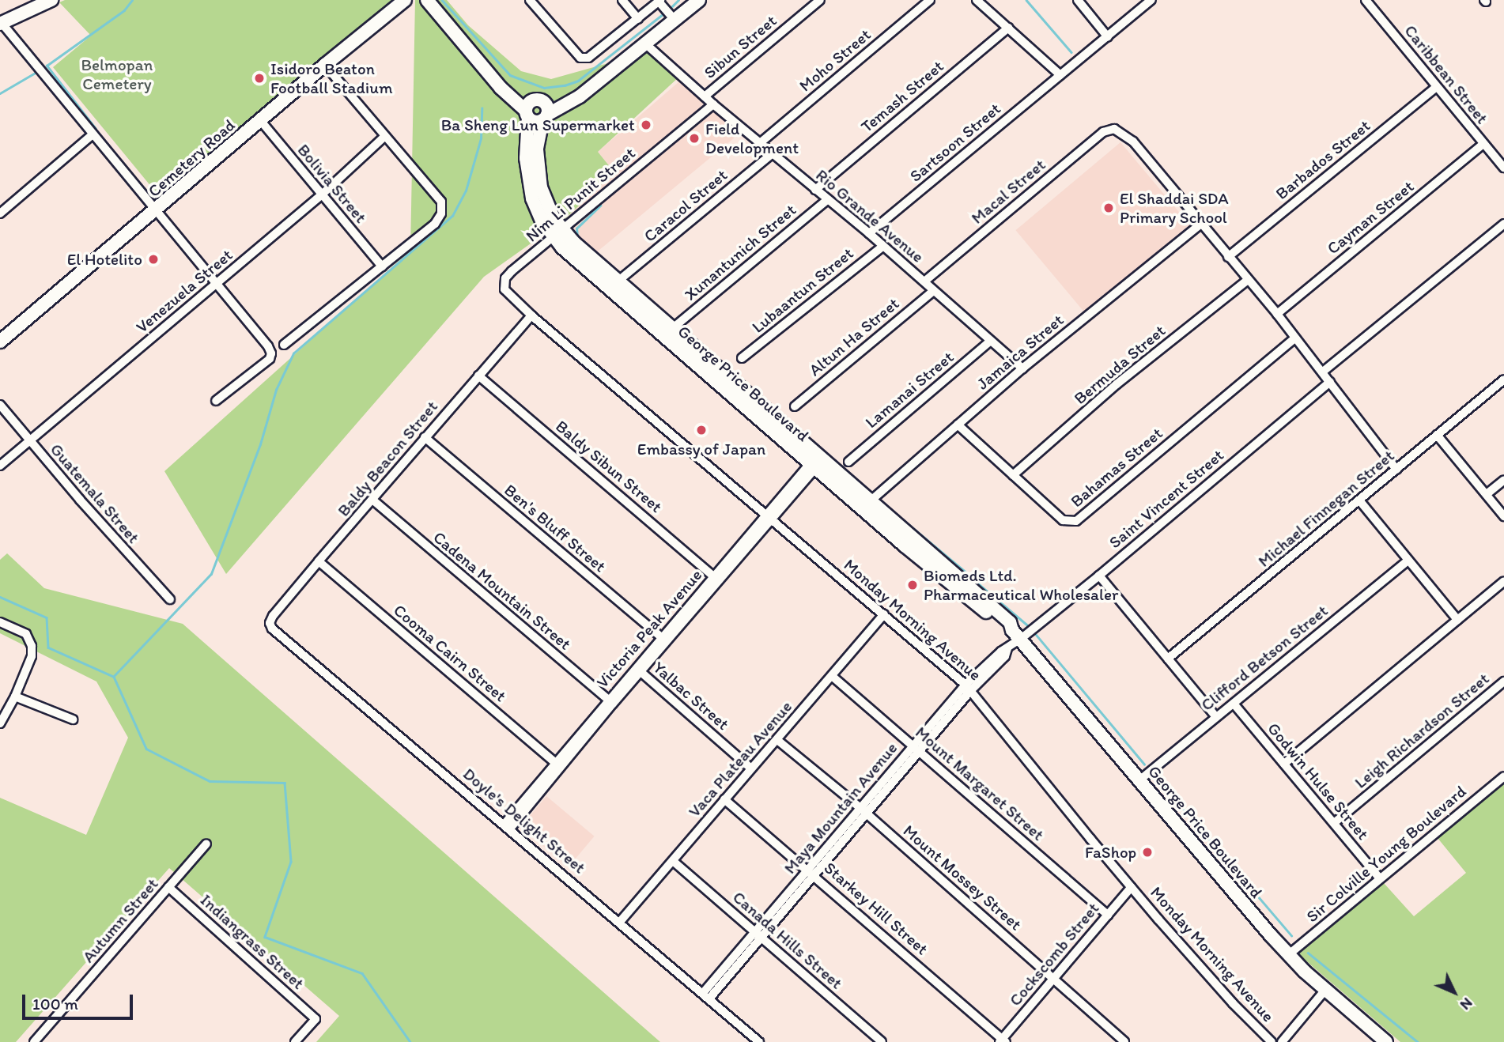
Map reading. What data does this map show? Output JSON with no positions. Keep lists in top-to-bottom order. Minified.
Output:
{"streets":{"main road":["Cemetery Road","George Price Boulevard"],"street":["Sibun Street","Moho Street","Caribbean Street","Temash Street","Sartsoon Street","Barbados Street","Bolivia Street","Macal Street","Nim Li Punit Street","Caracol Street","Rio Grande Avenue","Cayman Street","Xunantunich Street","Lubaantun Street","Venezuela Street","Altun Ha Street","Jamaica Street","Bermuda Street","Lamanai Street","Baldy Beacon Street","Baldy Sibun Street","Bahamas Street","Guatemala Street","Saint Vincent Street","Michael Finnegan Street","Ben's Bluff Street","Cadena Mountain Street","Monday Morning Avenue","Victoria Peak Avenue","Cooma Cairn Street","Clifford Betson Street","Yalbac Street","Leigh Richardson Street","Vaca Plateau Avenue","Godwin Hulse Street","Mount Margaret Street","Maya Mountain Avenue","Doyle's Delight Street","Sir Colville Young Boulevard","Mount Mossey Street","Starkey Hill Street","Autumn Street","Canada Hills Street","Indiangrass Street","Cockscomb Street"]},"crossings":[["Sibun Street","Rio Grande Avenue"],["Moho Street","Rio Grande Avenue"],["Caribbean Street","Barbados Street"],["Caribbean Street","Cayman Street"],["Temash Street","Rio Grande Avenue"],["Sartsoon Street","Rio Grande Avenue"],["Cemetery Road","Bolivia Street"],["Bolivia Street","Venezuela Street"],["Macal Street","Rio Grande Avenue"],["Macal Street","Jamaica Street"],["Nim Li Punit Street","Rio Grande Avenue"],["Nim Li Punit Street","George Price Boulevard"],["Nim Li Punit Street","Baldy Beacon Street"],["Nim Li Punit Street","Monday Morning Avenue"],["Caracol Street","Rio Grande Avenue"],["Caracol Street","George Price Boulevard"],["Rio Grande Avenue","Xunantunich Street"],["Rio Grande Avenue","Lubaantun Street"],["Rio Grande Avenue","Altun Ha Street"],["Rio Grande Avenue","Jamaica Street"],["Rio Grande Avenue","Lamanai Street"],["Venezuela Street","Guatemala Street"],["Jamaica Street","George Price Boulevard"],["Jamaica Street","Bahamas Street"],["Bermuda Street","Bahamas Street"],["George Price Boulevard","Saint Vincent Street"],["George Price Boulevard","Victoria Peak Avenue"],["George Price Boulevard","Clifford Betson Street"],["George Price Boulevard","Maya Mountain Avenue"],["George Price Boulevard","Sir Colville Young Boulevard"],["Baldy Beacon Street","Baldy Sibun Street"],["Baldy Beacon Street","Ben's Bluff Street"],["Baldy Beacon Street","Cadena Mountain Street"],["Baldy Beacon Street","Monday Morning Avenue"],["Baldy Beacon Street","Cooma Cairn Street"],["Baldy Beacon Street","Doyle's Delight Street"],["Baldy Sibun Street","Victoria Peak Avenue"],["Saint Vincent Street","Maya Mountain Avenue"],["Ben's Bluff Street","Victoria Peak Avenue"],["Cadena Mountain Street","Victoria Peak Avenue"],["Monday Morning Avenue","Victoria Peak Avenue"],["Monday Morning Avenue","Vaca Plateau Avenue"],["Monday Morning Avenue","Maya Mountain Avenue"],["Monday Morning Avenue","Cockscomb Street"],["Victoria Peak Avenue","Cooma Cairn Street"],["Victoria Peak Avenue","Yalbac Street"],["Victoria Peak Avenue","Doyle's Delight Street"],["Clifford Betson Street","Godwin Hulse Street"],["Yalbac Street","Vaca Plateau Avenue"],["Leigh Richardson Street","Godwin Hulse Street"],["Vaca Plateau Avenue","Mount Margaret Street"],["Vaca Plateau Avenue","Doyle's Delight Street"],["Vaca Plateau Avenue","Mount Mossey Street"],["Vaca Plateau Avenue","Starkey Hill Street"],["Vaca Plateau Avenue","Canada Hills Street"],["Godwin Hulse Street","Sir Colville Young Boulevard"],["Mount Margaret Street","Maya Mountain Avenue"],["Mount Margaret Street","Cockscomb Street"],["Maya Mountain Avenue","Doyle's Delight Street"],["Maya Mountain Avenue","Mount Mossey Street"],["Maya Mountain Avenue","Starkey Hill Street"],["Maya Mountain Avenue","Canada Hills Street"],["Mount Mossey Street","Cockscomb Street"],["Starkey Hill Street","Cockscomb Street"],["Autumn Street","Indiangrass Street"]],"parks":["Belmopan Cemetery"],"places":["Isidoro Beaton Football Stadium","Ba Sheng Lun Supermarket","Field Development","El Shaddai SDA Primary School","El Hotelito","Embassy of Japan","Biomeds Ltd. Pharmaceutical Wholesaler","FaShop"],"scale_bar":"100 m","north":"bottom right"}
